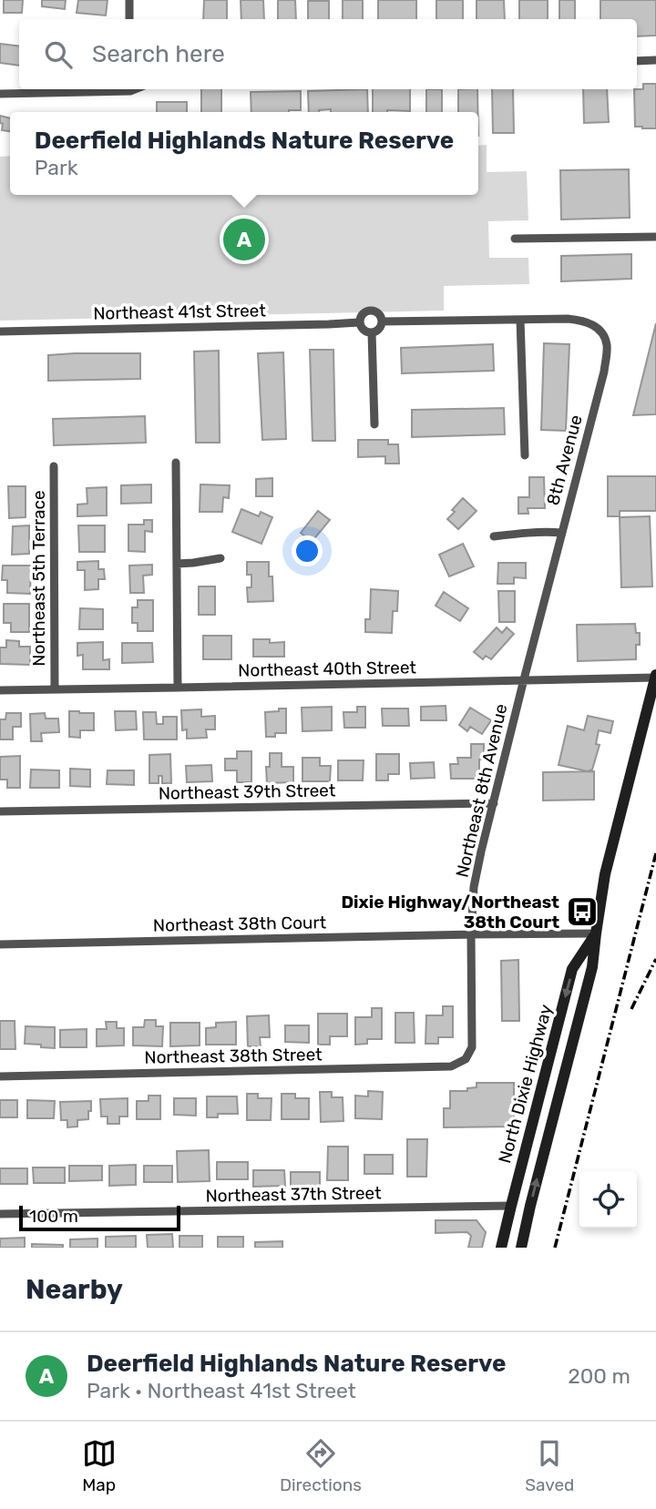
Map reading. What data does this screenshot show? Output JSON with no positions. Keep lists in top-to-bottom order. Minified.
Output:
{"streets":{"main road":["North Dixie Highway"],"street":["Northeast 41st Street","8th Avenue","Northeast 5th Terrace","Northeast 40th Street","Northeast 8th Avenue","Northeast 39th Street","Northeast 38th Court","Northeast 38th Street","Northeast 37th Street"]},"crossings":[["8th Avenue","Northeast 8th Avenue"],["Northeast 5th Terrace","Northeast 40th Street"],["Northeast 40th Street","Northeast 8th Avenue"],["Northeast 40th Street","North Dixie Highway"],["Northeast 8th Avenue","Northeast 39th Street"],["Northeast 8th Avenue","Northeast 38th Court"],["Northeast 8th Avenue","Northeast 38th Street"],["Northeast 38th Court","North Dixie Highway"],["North Dixie Highway","Northeast 37th Street"]],"places":{"bus stop":["Dixie Highway/Northeast 38th Court"]},"scale_bar":"100 m","page":{"search":"Search here","popup":["Deerfield Highlands Nature Reserve","Park"],"pins":"A","scale":"100 m","heading":"Nearby","list":[{"mark":"A","name":"Deerfield Highlands Nature Reserve","note":"Park · Northeast 41st Street","value":"200 m"}],"nav":["Map","Directions","Saved"]}}
